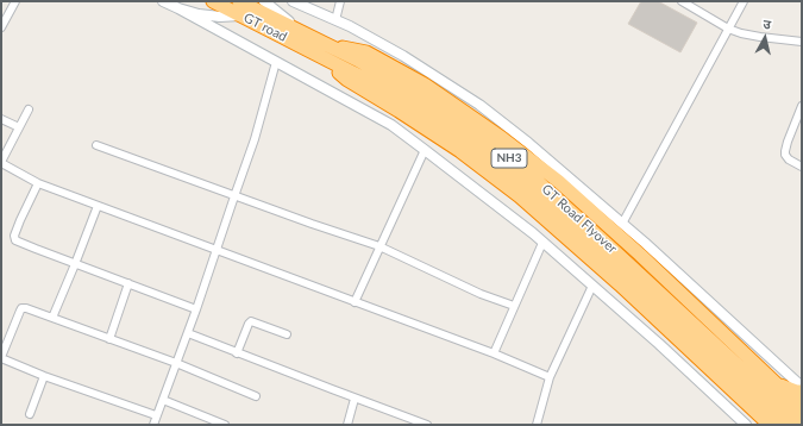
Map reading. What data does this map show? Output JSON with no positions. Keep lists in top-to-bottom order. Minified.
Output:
{"streets":{"highway":["GT road","NH3","GT Road Flyover"]},"crossings":[["GT road","GT Road Flyover"]],"north":"top"}
